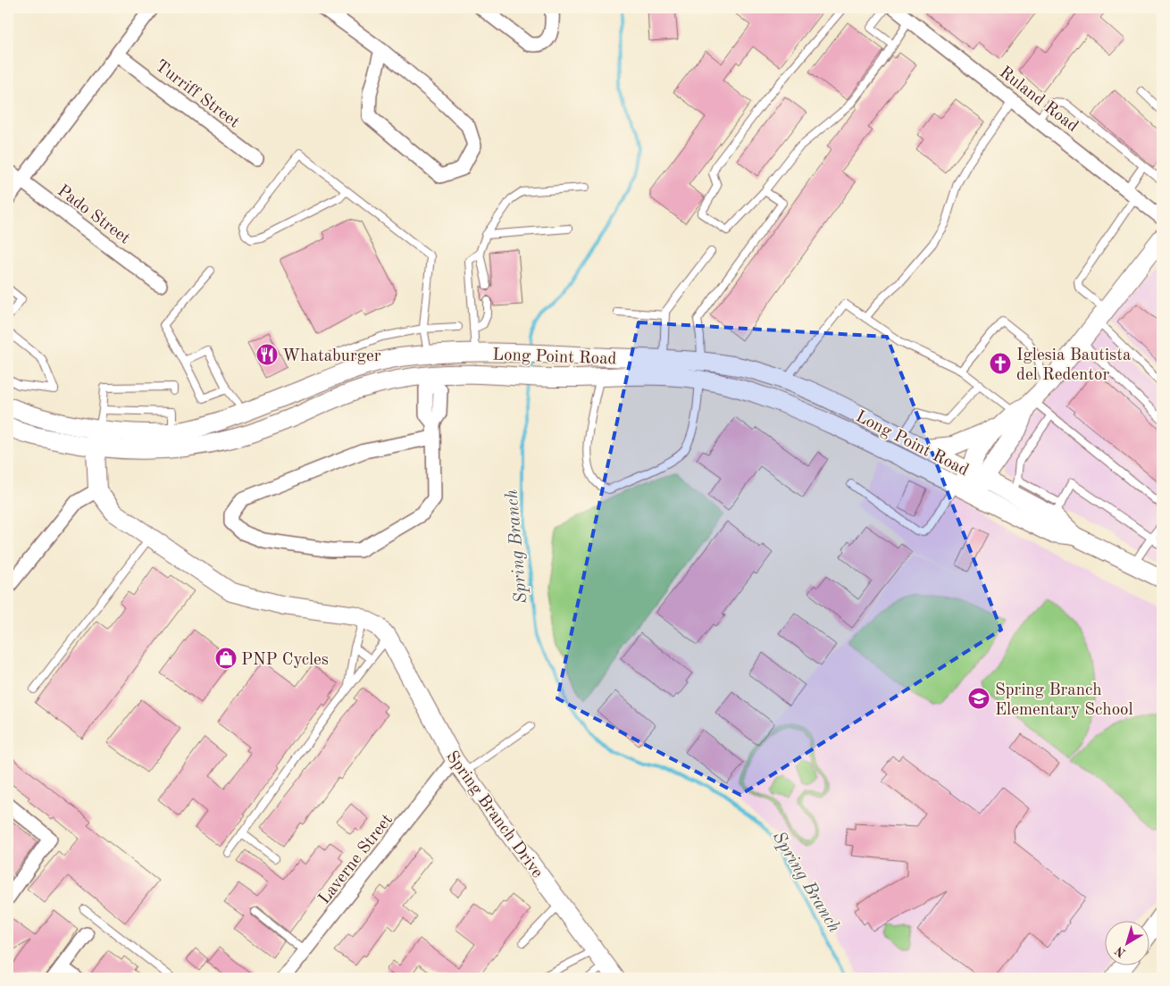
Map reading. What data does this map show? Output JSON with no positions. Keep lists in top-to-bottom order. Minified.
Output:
{"streets":{"main road":["Long Point Road","Spring Branch Drive"],"street":["Turriff Street","Ruland Road","Pado Street","Laverne Street"]},"crossings":[["Spring Branch Drive","Laverne Street"]],"water":["Spring Branch"],"places":{"restaurant":["Whataburger"],"church":["Iglesia Bautista del Redentor"],"shop":["PNP Cycles"],"school or university":["Spring Branch Elementary School"]},"north":"bottom left"}
